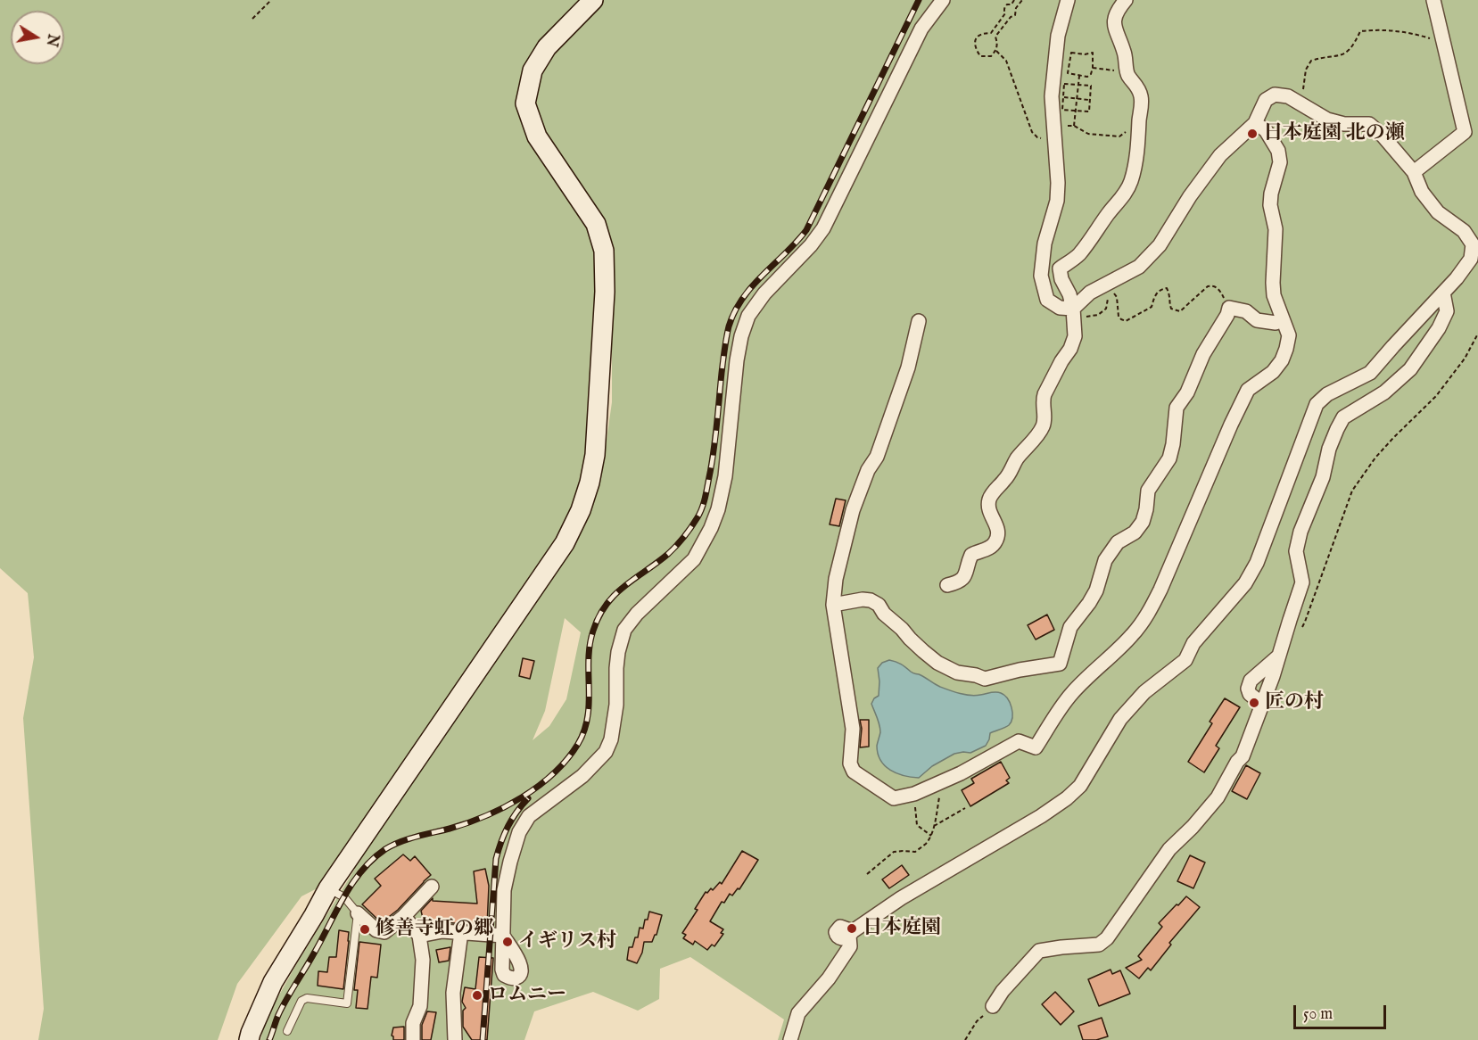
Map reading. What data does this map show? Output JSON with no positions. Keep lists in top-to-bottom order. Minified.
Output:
{"places":["日本庭園 北の瀬","匠の村","日本庭園","修善寺虹の郷","イギリス村","ロムニー"],"scale_bar":"50 m","north":"right"}
